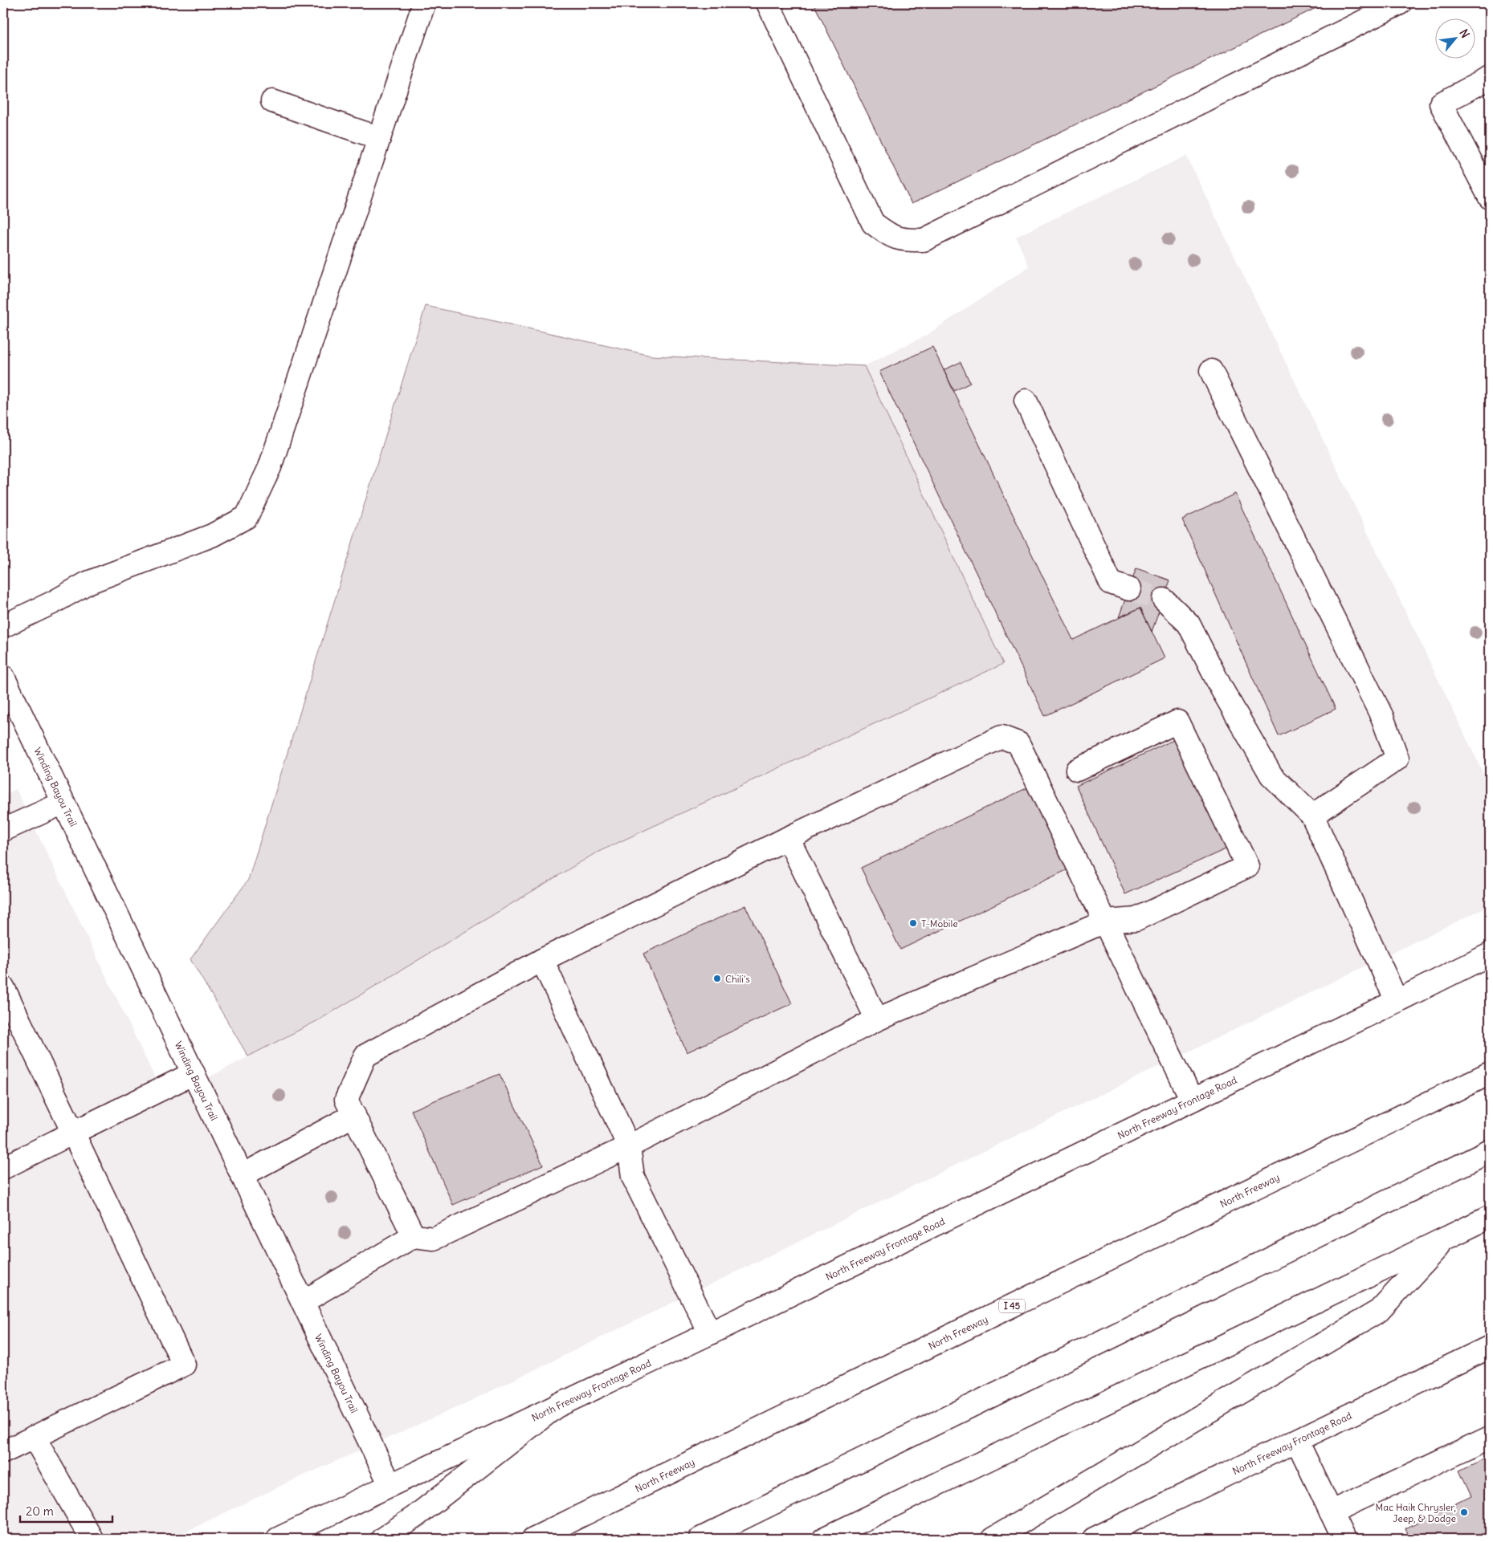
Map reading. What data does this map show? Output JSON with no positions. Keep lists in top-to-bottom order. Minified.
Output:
{"streets":{"main road":["Winding Bayou Trail","North Freeway Frontage Road","North Freeway","I 45"]},"crossings":[["Winding Bayou Trail","North Freeway Frontage Road"]],"places":["T-Mobile","Chili's","Mac Haik Chrysler, Jeep, & Dodge"],"scale_bar":"20 m","north":"top right"}
